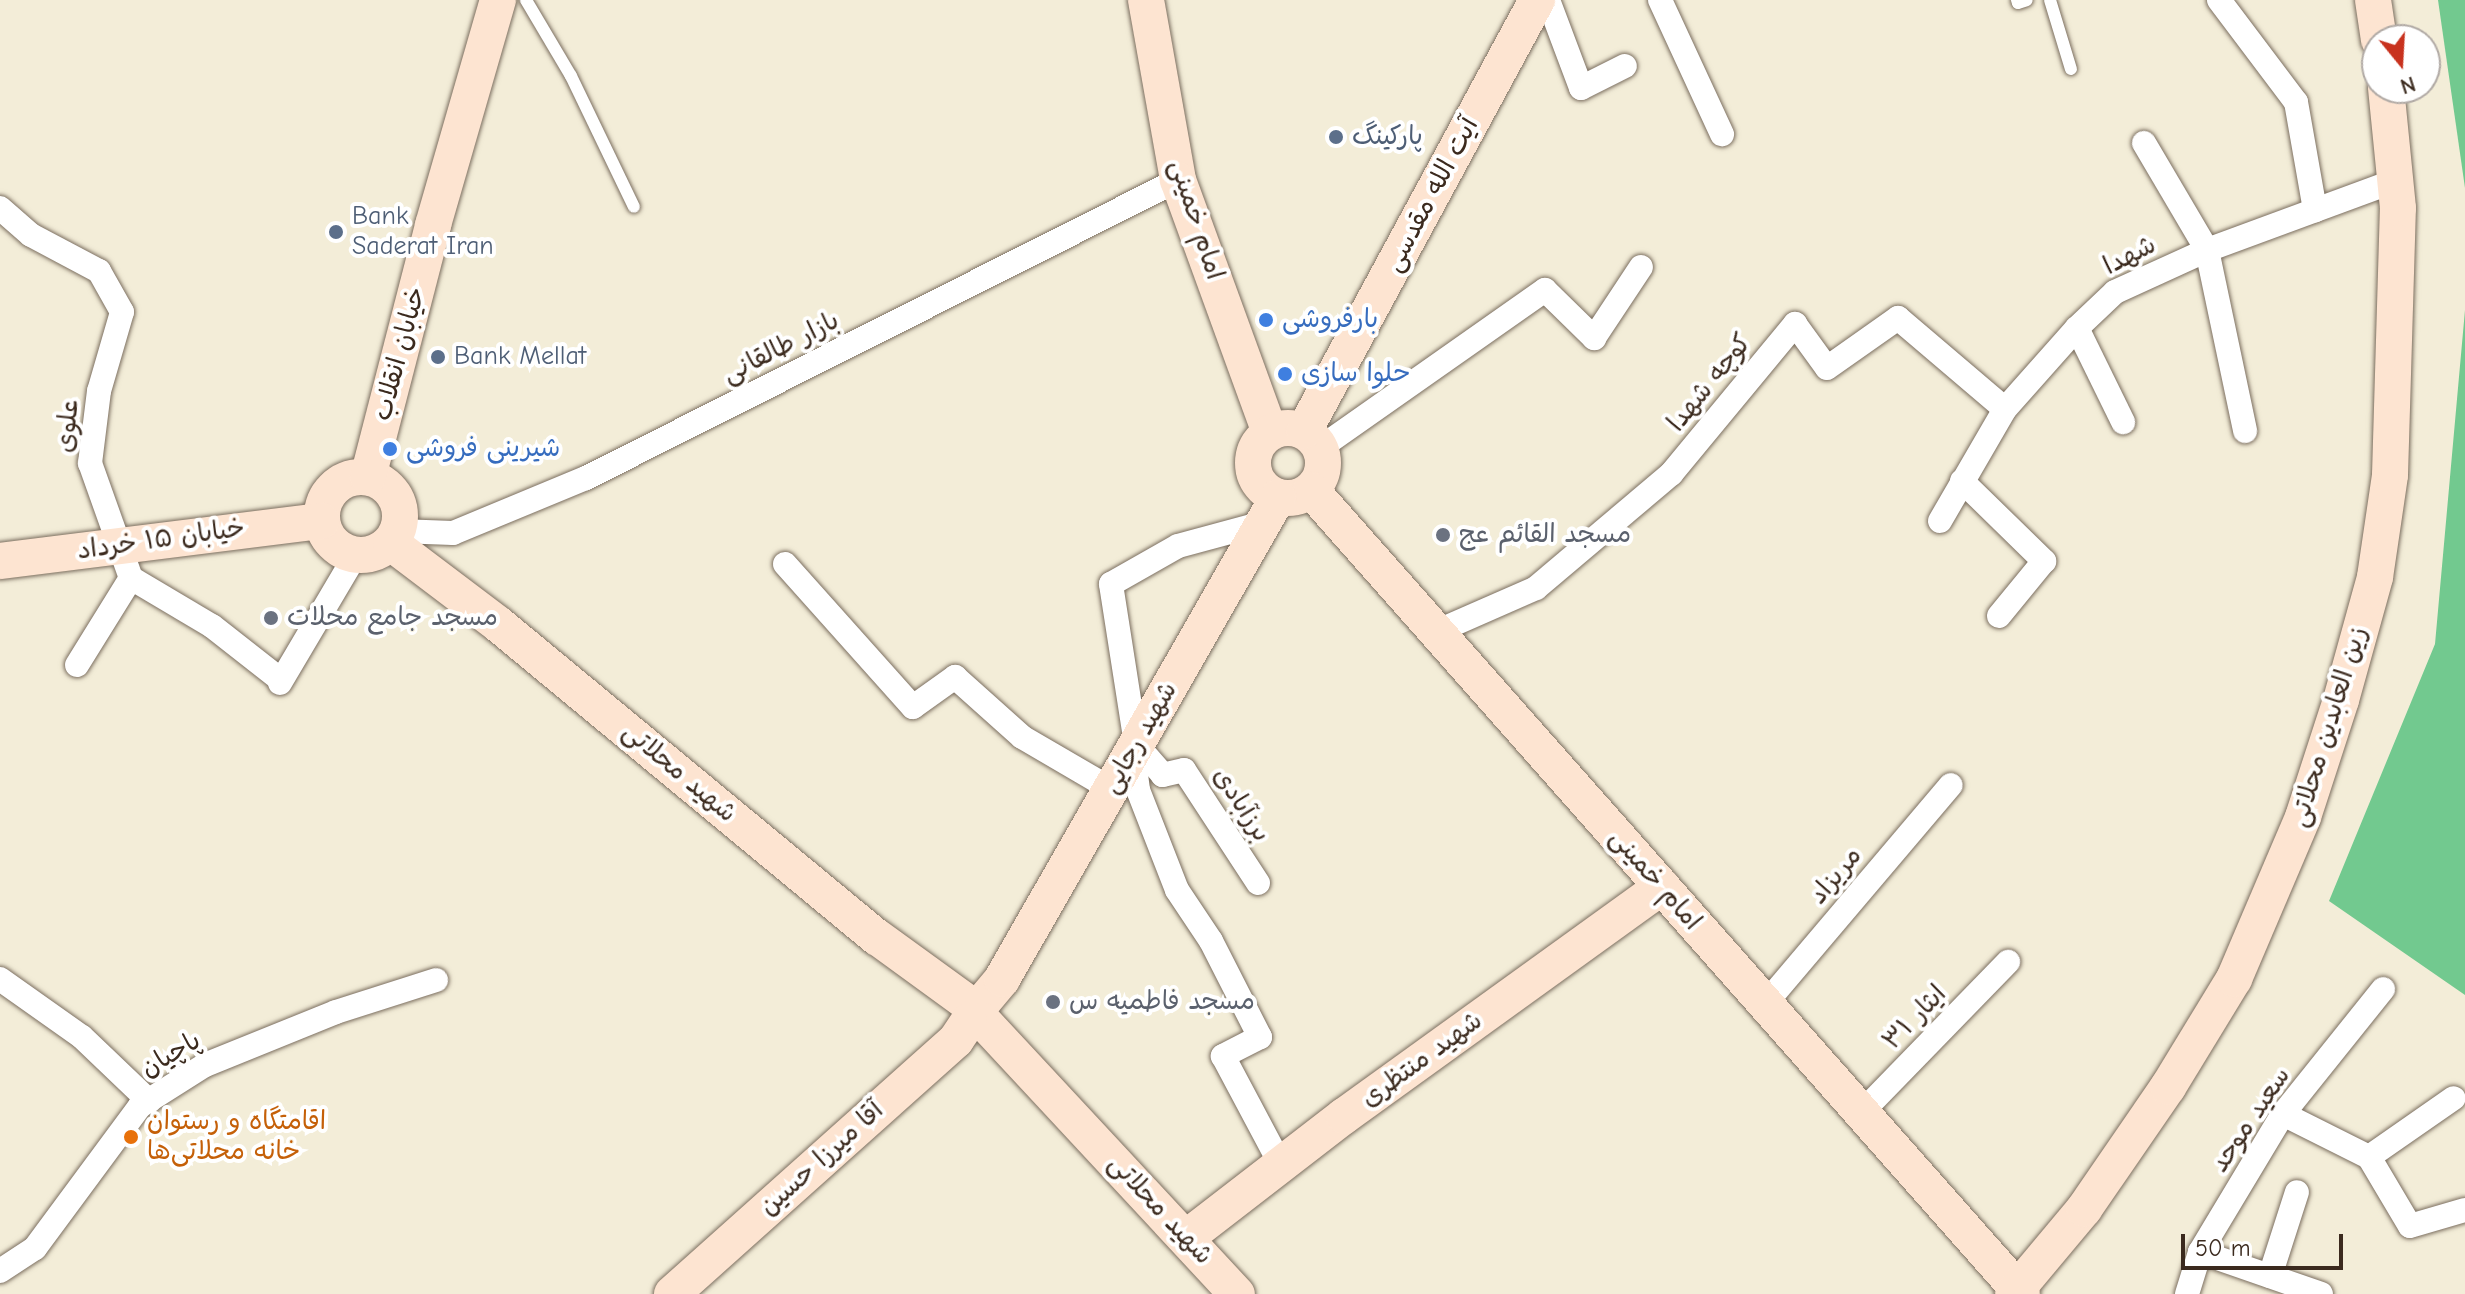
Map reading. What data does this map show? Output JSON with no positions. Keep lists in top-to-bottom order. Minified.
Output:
{"streets":{"main road":["آیت الله مقدسی","امام خمینی","خیابان انقلاب","خیابان ۱۵ خرداد","زین العابدین محلاتی","شهید رجایی","شهید محلاتی","شهید منتظری","آقا میرزا حسین"],"street":["شهدا","بازار طالقانی","کوچه شهدا","علوی","برزآبادی","مریزاد","ایثار ۳۱","پاچیان","سعید موحد"]},"crossings":[["آیت الله مقدسی","امام خمینی"],["آیت الله مقدسی","شهید رجایی"],["امام خمینی","بازار طالقانی"],["امام خمینی","کوچه شهدا"],["امام خمینی","زین العابدین محلاتی"],["امام خمینی","شهید رجایی"],["امام خمینی","مریزاد"],["امام خمینی","ایثار ۳۱"],["امام خمینی","شهید منتظری"],["شهدا","کوچه شهدا"],["شهدا","زین العابدین محلاتی"],["بازار طالقانی","خیابان انقلاب"],["بازار طالقانی","خیابان ۱۵ خرداد"],["بازار طالقانی","شهید محلاتی"],["خیابان انقلاب","خیابان ۱۵ خرداد"],["خیابان انقلاب","شهید محلاتی"],["علوی","خیابان ۱۵ خرداد"],["خیابان ۱۵ خرداد","شهید محلاتی"],["شهید رجایی","شهید محلاتی"],["شهید رجایی","برزآبادی"],["شهید رجایی","آقا میرزا حسین"],["شهید محلاتی","شهید منتظری"],["شهید محلاتی","آقا میرزا حسین"]],"places":["پارکینگ","Bank Saderat Iran","بارفروشی","Bank Mellat","حلوا سازی","شیرینی فروشی","مسجد القائم عج","مسجد جامع محلات","مسجد فاطمیه س","اقامتگاه و رستوان خانه محلاتی‌ها"],"scale_bar":"50 m","north":"bottom"}
